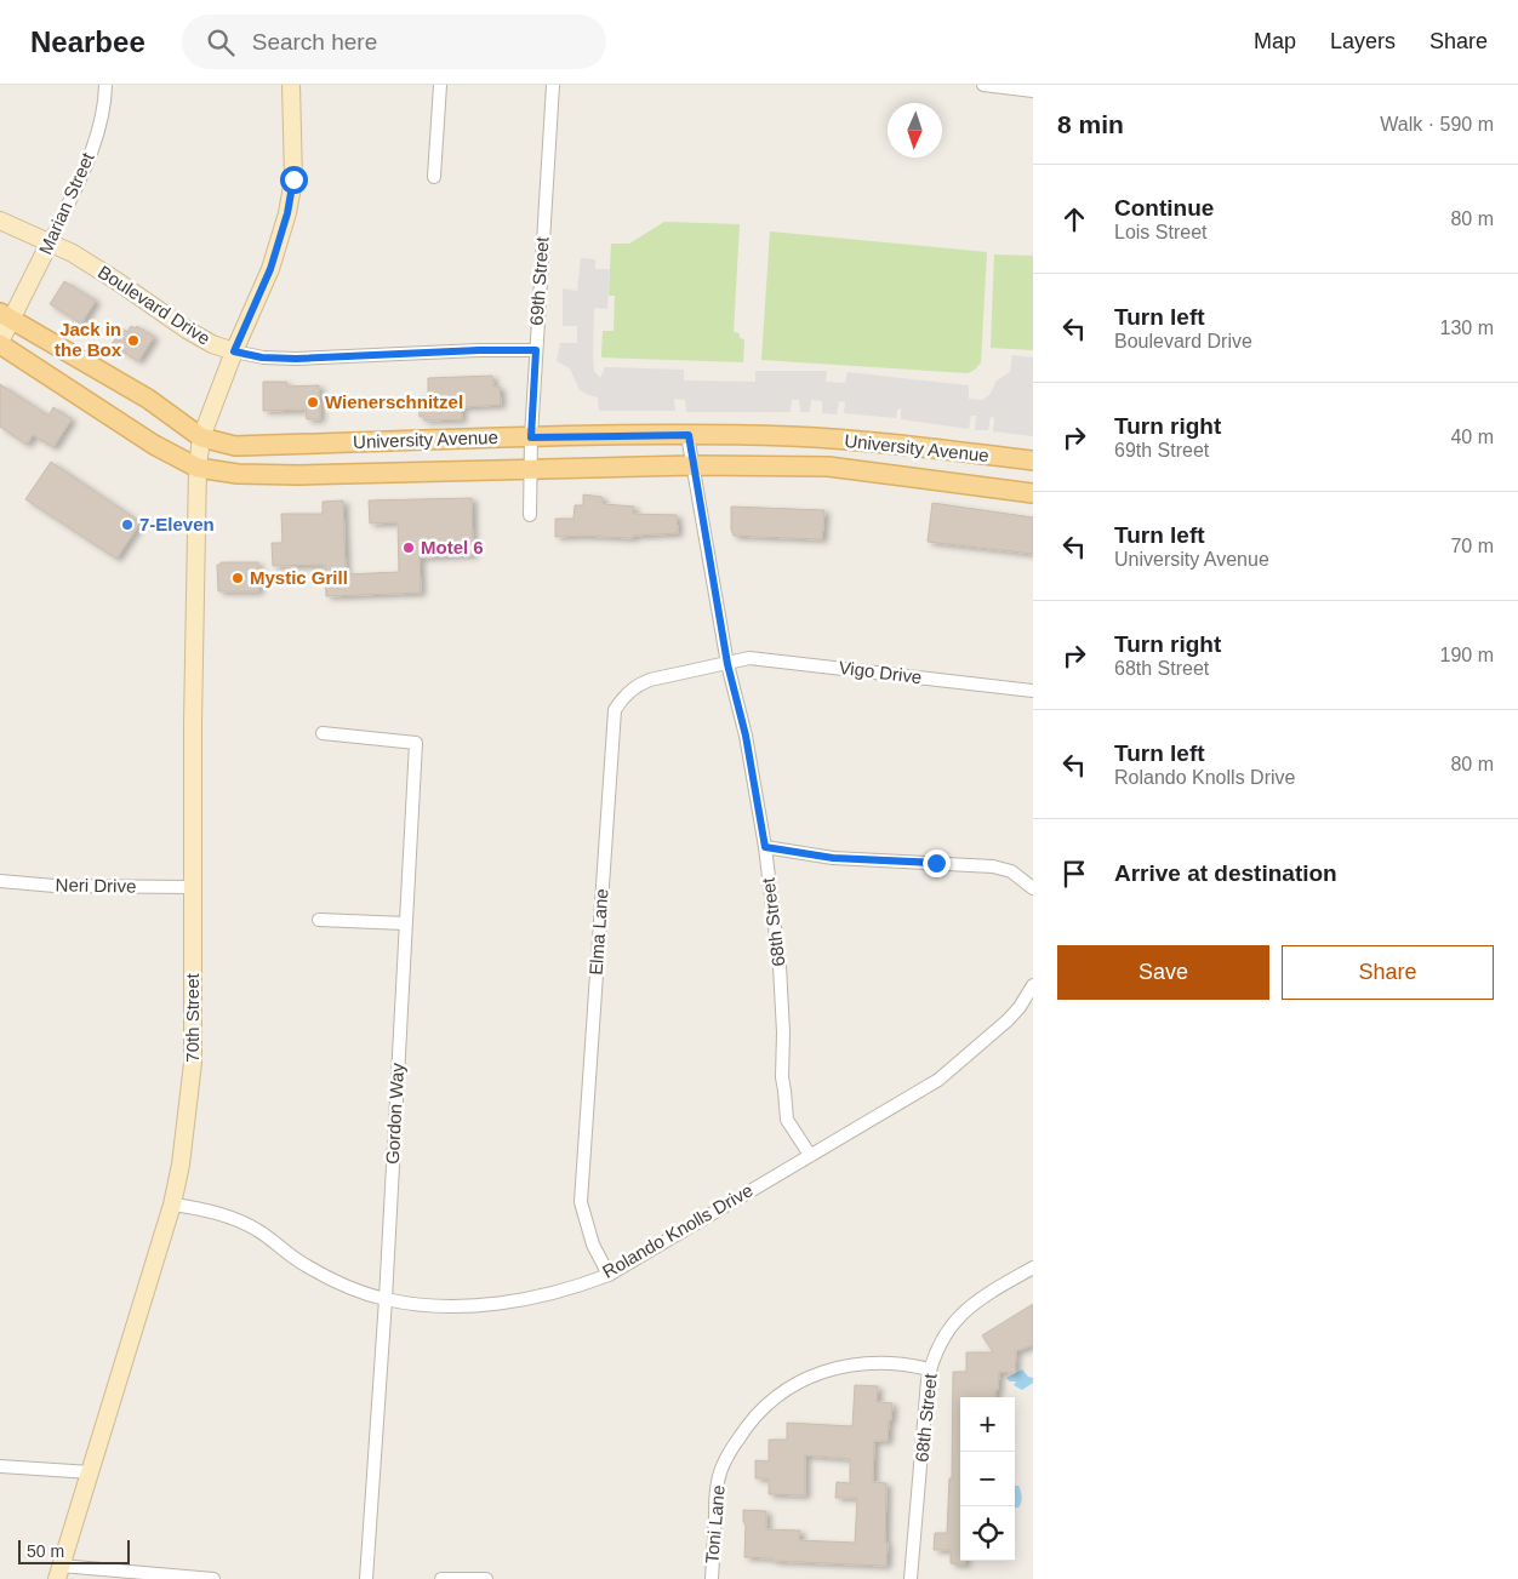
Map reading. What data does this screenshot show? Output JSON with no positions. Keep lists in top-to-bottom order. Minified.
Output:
{"streets":{"main road":["Marian Street","Boulevard Drive","University Avenue","70th Street"],"street":["69th Street","Vigo Drive","Neri Drive","68th Street","Elma Lane","Gordon Way","Rolando Knolls Drive","Toni Lane"]},"crossings":[["Marian Street","Boulevard Drive"],["Marian Street","University Avenue"],["69th Street","Boulevard Drive"],["69th Street","University Avenue"],["Boulevard Drive","70th Street"],["University Avenue","68th Street"],["University Avenue","70th Street"],["Vigo Drive","68th Street"],["Vigo Drive","Elma Lane"],["Neri Drive","70th Street"],["68th Street","Elma Lane"],["68th Street","Rolando Knolls Drive"],["68th Street","Toni Lane"],["Elma Lane","Rolando Knolls Drive"],["70th Street","Rolando Knolls Drive"],["Gordon Way","Rolando Knolls Drive"]],"places":["Jack in the Box","Wienerschnitzel","7-Eleven","Motel 6","Mystic Grill"],"scale_bar":"50 m","north":"bottom","page":{"header":"Nearbee","search":"Search here","nav":["Map","Layers","Share"],"heading":["8 min","Walk · 590 m"],"list":[["Continue","Lois Street","80 m"],["Turn left","Boulevard Drive","130 m"],["Turn right","69th Street","40 m"],["Turn left","University Avenue","70 m"],["Turn right","68th Street","190 m"],["Turn left","Rolando Knolls Drive","80 m"],"Arrive at destination"],"buttons":["Save","Share"],"map_buttons":["+","−"],"scale":"50 m"}}
